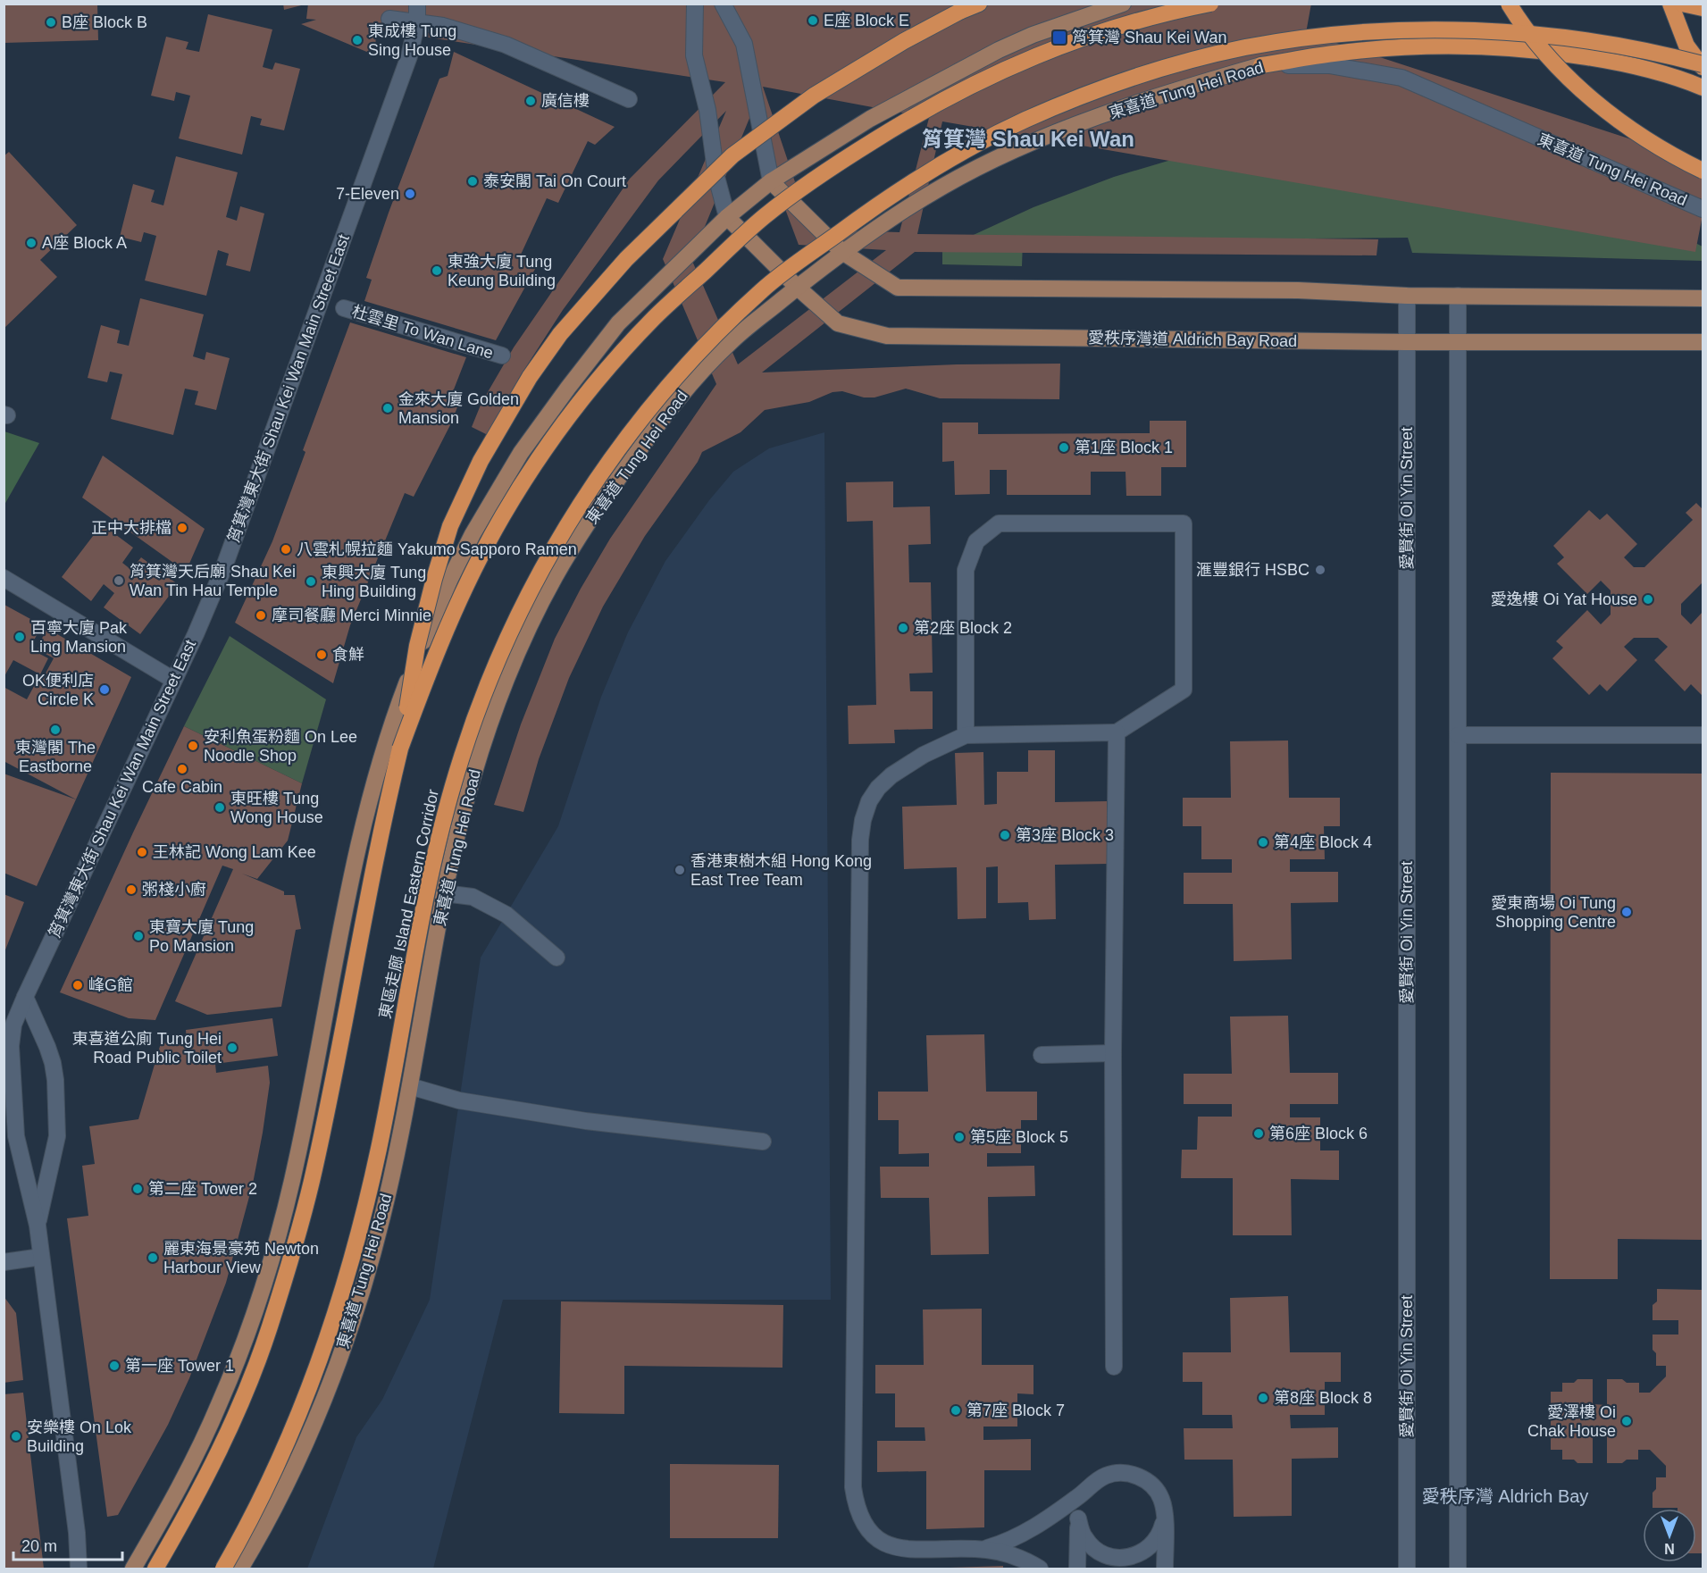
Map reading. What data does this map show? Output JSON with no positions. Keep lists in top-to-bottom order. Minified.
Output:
{"streets":{"highway":["東區走廊 Island Eastern Corridor"],"main road":["東喜道 Tung Hei Road","愛秩序灣道 Aldrich Bay Road"],"street":["杜雲里 To Wan Lane","筲箕灣東大街 Shau Kei Wan Main Street East","愛賢街 Oi Yin Street"]},"crossings":[["東喜道 Tung Hei Road","愛秩序灣道 Aldrich Bay Road"],["愛秩序灣道 Aldrich Bay Road","愛賢街 Oi Yin Street"]],"districts":["筲箕灣 Shau Kei Wan","愛秩序灣 Aldrich Bay"],"places":{"other":["E座 Block E","B座 Block B","東成樓 Tung Sing House","廣信樓","泰安閣 Tai On Court","7-Eleven","A座 Block A","東強大廈 Tung Keung Building","金來大廈 Golden Mansion","第1座 Block 1","正中大排檔","八雲札幌拉麵 Yakumo Sapporo Ramen","滙豐銀行 HSBC","筲箕灣天后廟 Shau Kei Wan Tin Hau Temple","東興大廈 Tung Hing Building","愛逸樓 Oi Yat House","摩司餐廳 Merci Minnie","第2座 Block 2","百寧大廈 Pak Ling Mansion","食鮮","OK便利店 Circle K","東灣閣 The Eastborne","安利魚蛋粉麵 On Lee Noodle Shop","Cafe Cabin","東旺樓 Tung Wong House","第3座 Block 3","第4座 Block 4","王林記 Wong Lam Kee","香港東樹木組 Hong Kong East Tree Team","粥棧小廚","愛東商場 Oi Tung Shopping Centre","東寶大廈 Tung Po Mansion","峰G館","東喜道公廁 Tung Hei Road Public Toilet","第6座 Block 6","第5座 Block 5","第二座 Tower 2","麗東海景豪苑 Newton Harbour View","第一座 Tower 1","第8座 Block 8","第7座 Block 7","愛澤樓 Oi Chak House","安樂樓 On Lok Building"],"transit":["筲箕灣 Shau Kei Wan"]},"scale_bar":"20 m","north":"bottom"}
